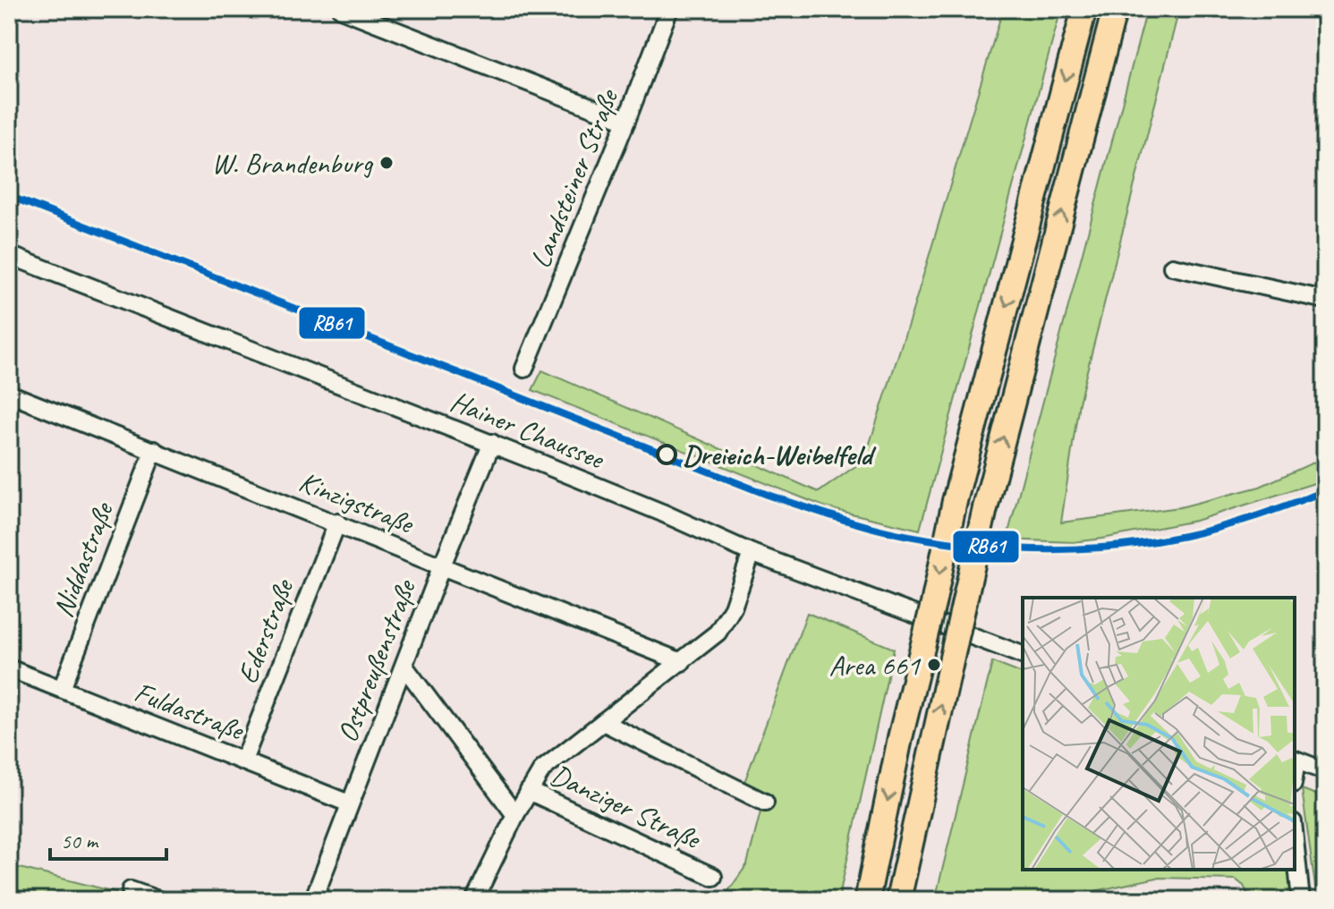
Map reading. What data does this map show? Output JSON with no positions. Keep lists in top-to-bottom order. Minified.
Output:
{"streets":{"street":["Landsteiner Straße","Hainer Chaussee","Kinzigstraße","Niddastraße","Ederstraße","Ostpreußenstraße","Fuldastraße","Danziger Straße"]},"crossings":[["Hainer Chaussee","Ostpreußenstraße"],["Hainer Chaussee","Danziger Straße"],["Kinzigstraße","Niddastraße"],["Kinzigstraße","Ederstraße"],["Kinzigstraße","Ostpreußenstraße"],["Kinzigstraße","Danziger Straße"],["Niddastraße","Fuldastraße"],["Ederstraße","Fuldastraße"],["Ostpreußenstraße","Fuldastraße"]],"places":["W. Brandenburg","Dreieich-Weibelfeld","Area 661"],"lines":["transit line RB61"],"scale_bar":"50 m"}
